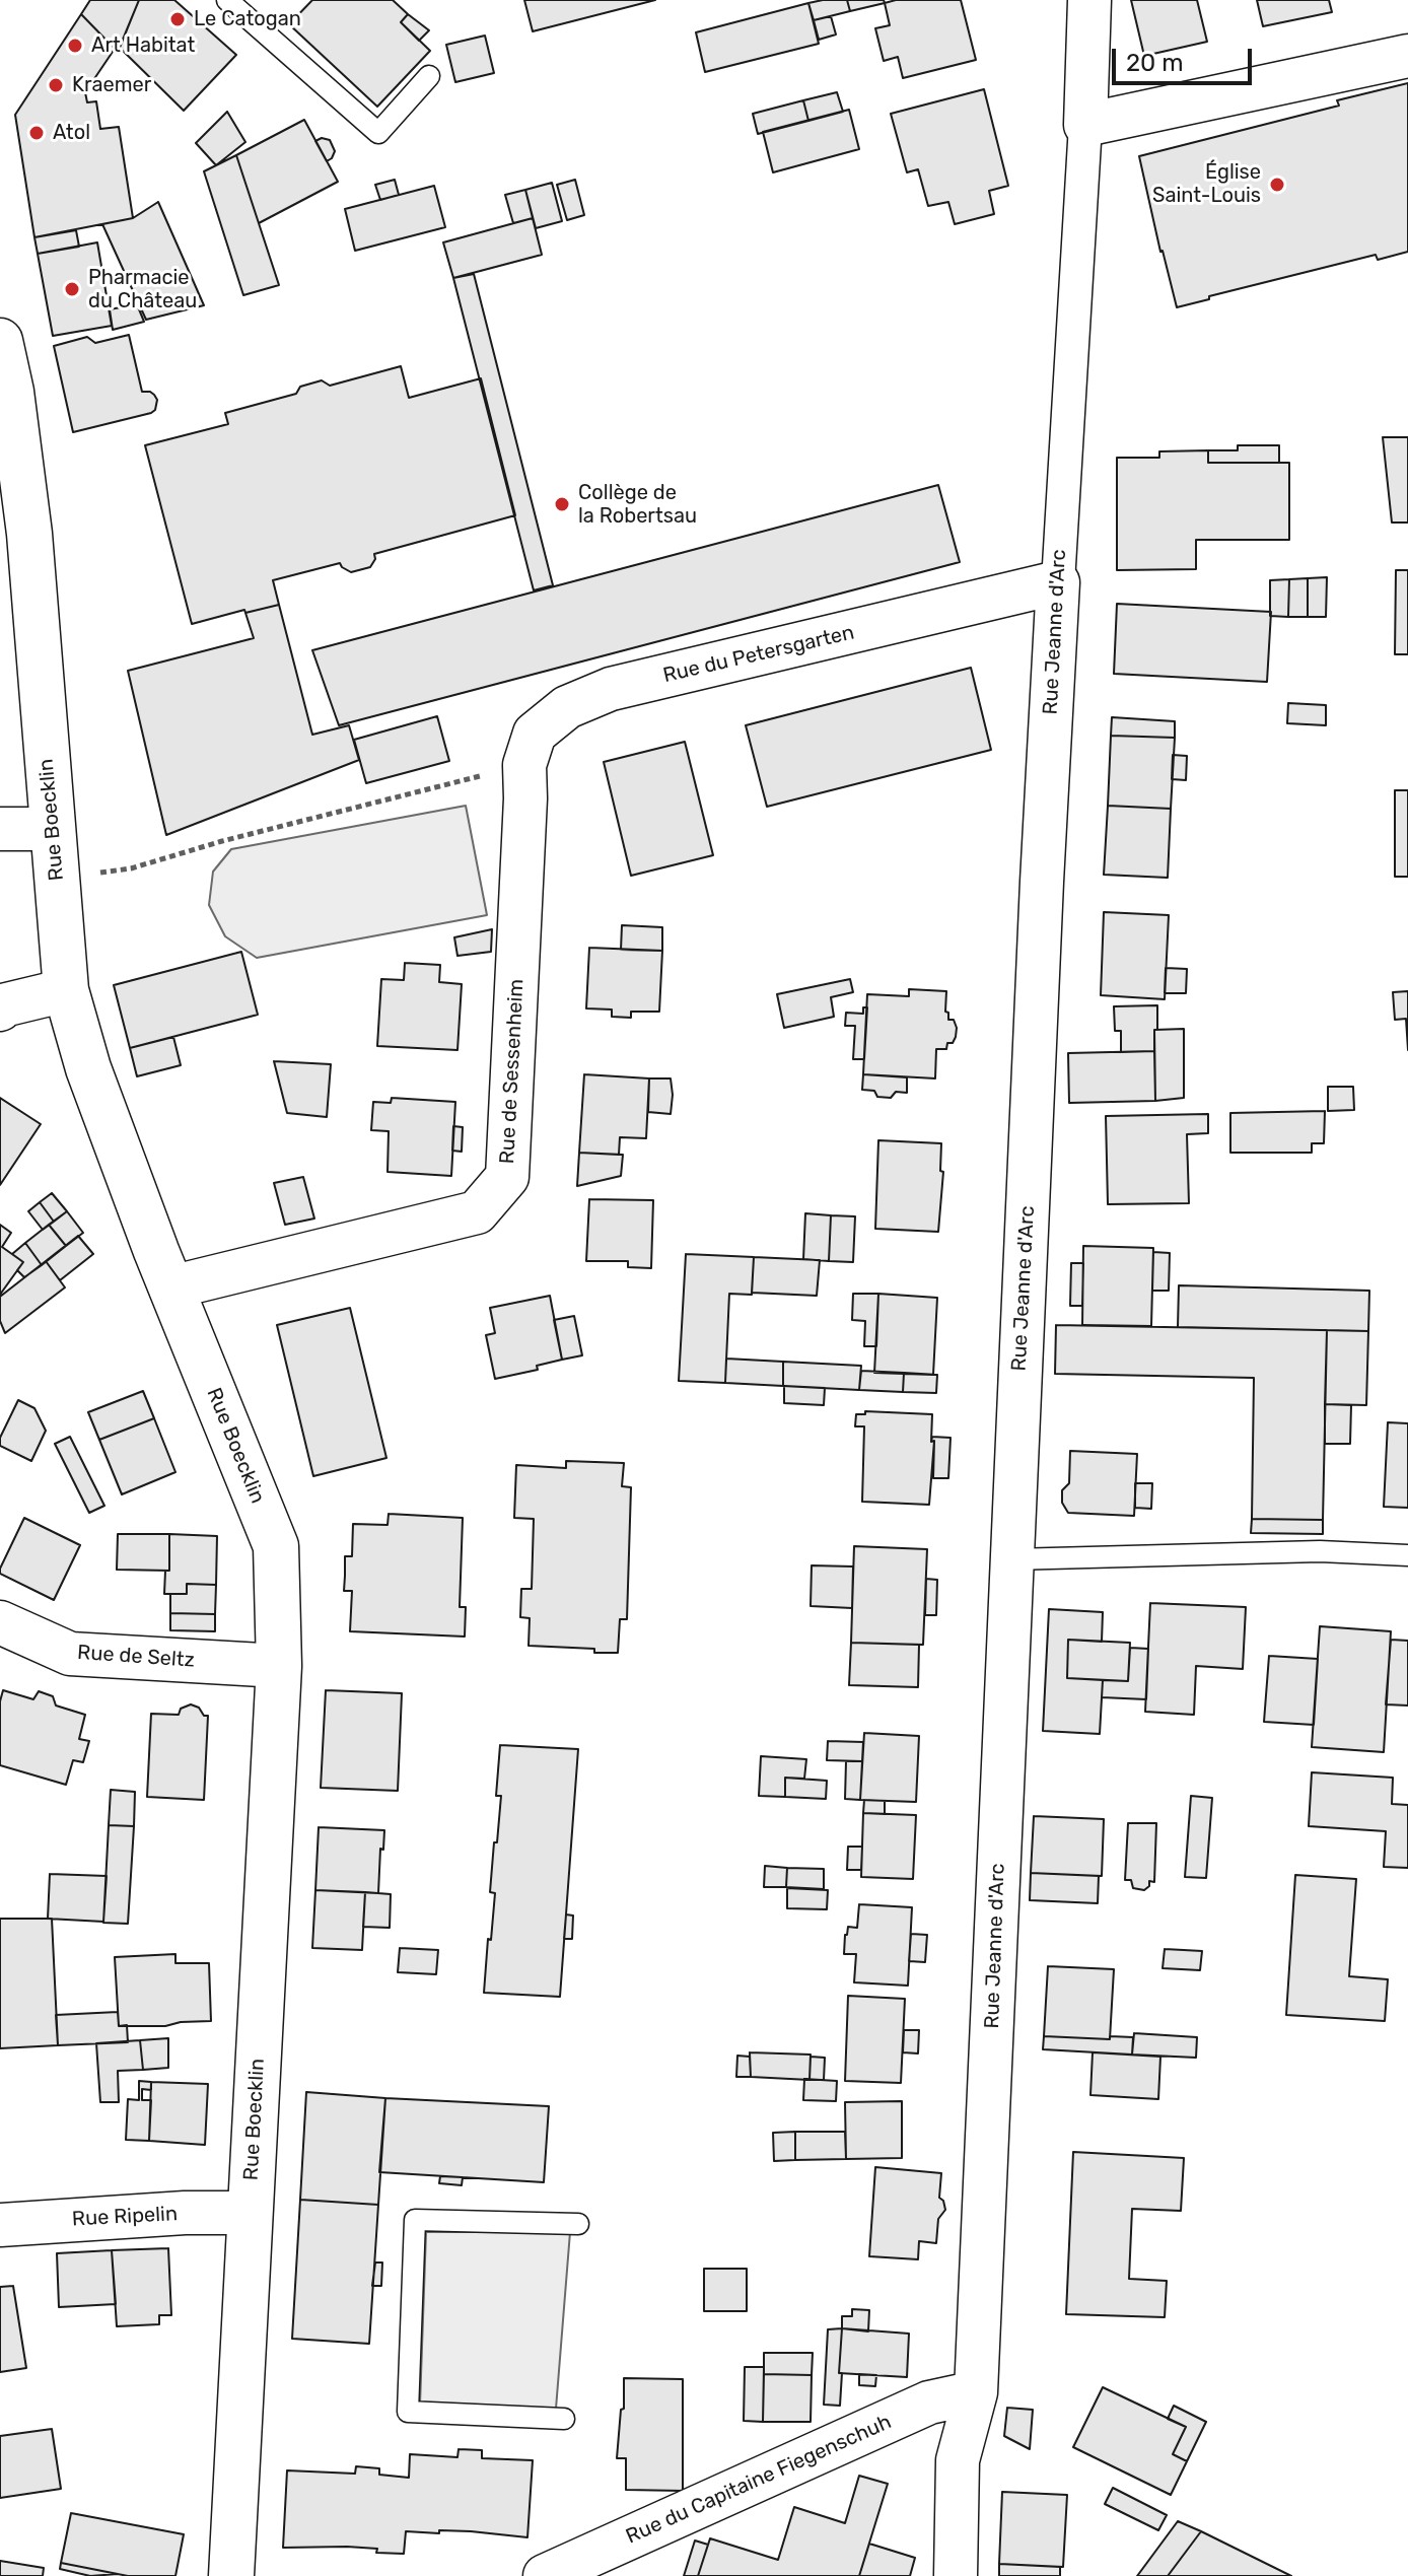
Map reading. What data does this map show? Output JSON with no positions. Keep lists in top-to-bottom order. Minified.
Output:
{"streets":{"main road":["Rue Boecklin"],"street":["Rue Jeanne d'Arc","Rue du Petersgarten","Rue de Sessenheim","Rue de Seltz","Rue Ripelin","Rue du Capitaine Fiegenschuh"]},"crossings":[["Rue Jeanne d'Arc","Rue du Petersgarten"],["Rue Jeanne d'Arc","Rue du Capitaine Fiegenschuh"],["Rue du Petersgarten","Rue de Sessenheim"],["Rue Boecklin","Rue de Sessenheim"],["Rue Boecklin","Rue de Seltz"],["Rue Boecklin","Rue Ripelin"]],"places":["Le Catogan","Art Habitat","Kraemer","Atol","Église Saint-Louis","Pharmacie du Château","Collège de la Robertsau"],"scale_bar":"20 m"}
